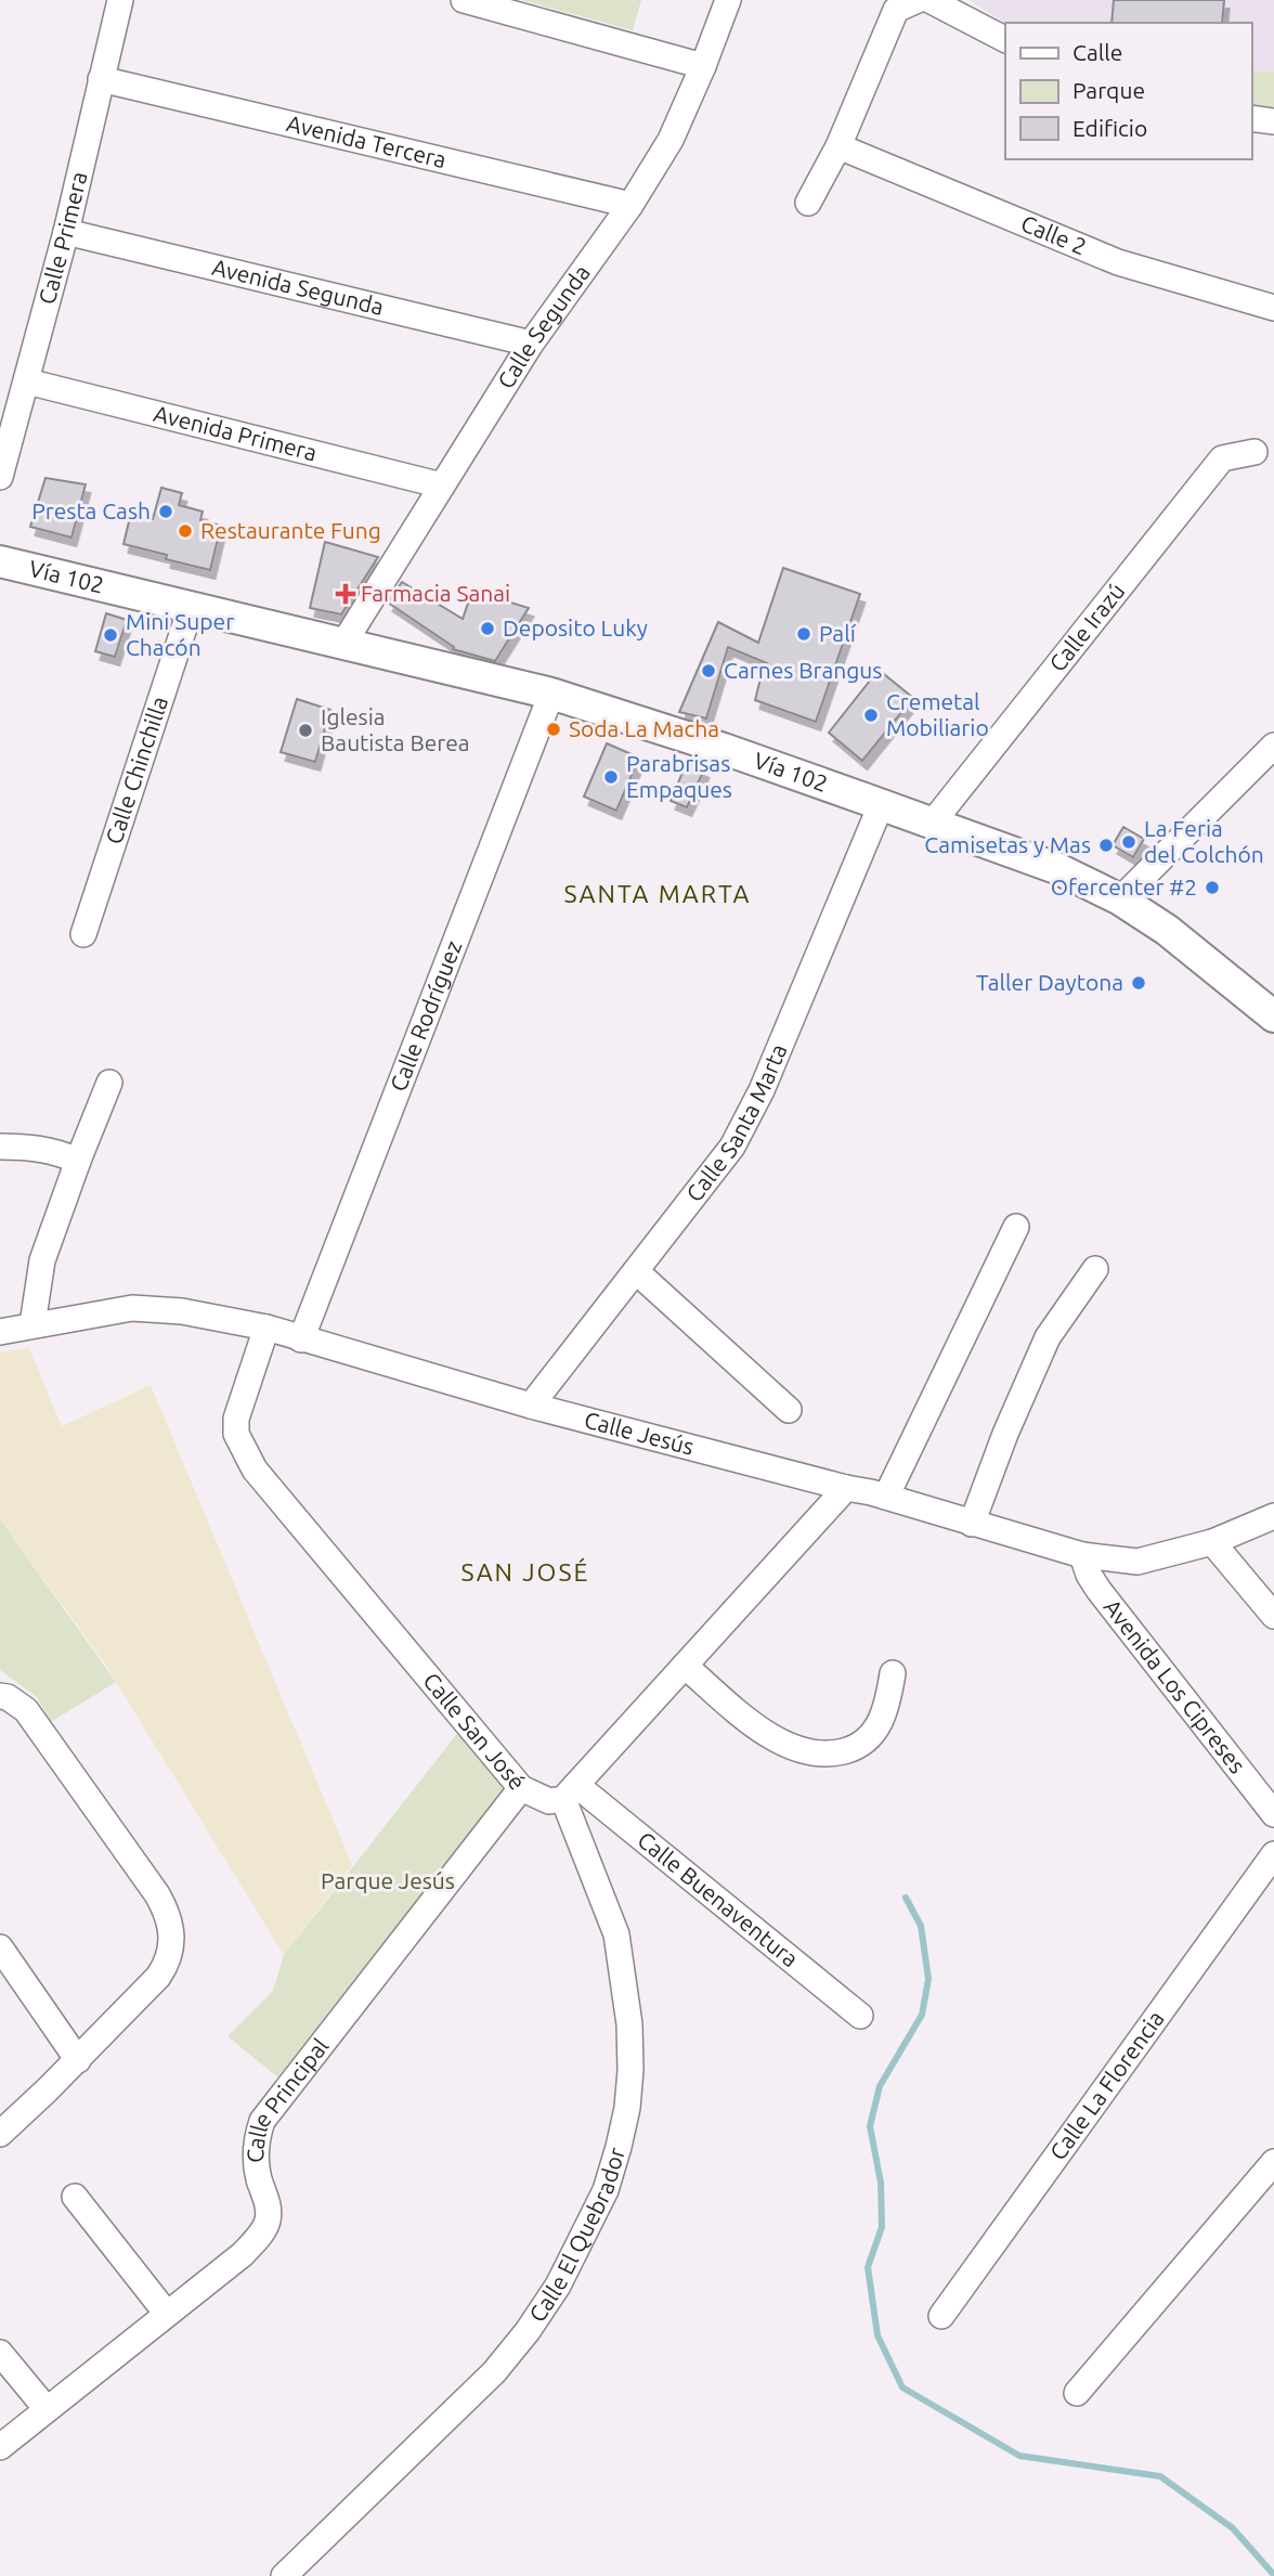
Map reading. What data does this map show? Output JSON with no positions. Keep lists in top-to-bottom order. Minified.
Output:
{"streets":{"main road":["Vía 102"],"street":["Avenida Tercera","Calle 2","Calle Primera","Avenida Segunda","Calle Segunda","Avenida Primera","Calle Irazú","Calle Chinchilla","Calle Rodríguez","Calle Santa Marta","Calle Jesús","Avenida Los Cipreses","Calle San José","Calle Buenaventura","Calle La Florencia","Calle Principal","Calle El Quebrador"]},"crossings":[["Avenida Tercera","Calle Primera"],["Avenida Tercera","Calle Segunda"],["Calle Primera","Avenida Segunda"],["Calle Primera","Avenida Primera"],["Avenida Segunda","Calle Segunda"],["Calle Segunda","Avenida Primera"],["Calle Segunda","Vía 102"],["Vía 102","Calle Irazú"],["Vía 102","Calle Chinchilla"],["Vía 102","Calle Rodríguez"],["Vía 102","Calle Santa Marta"],["Calle Rodríguez","Calle Jesús"],["Calle Santa Marta","Calle Jesús"],["Calle Jesús","Avenida Los Cipreses"],["Calle Jesús","Calle San José"],["Calle San José","Calle Buenaventura"],["Calle San José","Calle Principal"],["Calle San José","Calle El Quebrador"],["Calle Buenaventura","Calle El Quebrador"]],"districts":["SANTA MARTA","SAN JOSÉ"],"parks":["Parque Jesús"],"places":{"other":["Presta Cash","Restaurante Fung","Deposito Luky","Palí","Mini Super Chacón","Carnes Brangus","Cremetal Mobiliario","Soda La Macha","Iglesia Bautista Berea","Parabrisas Empaques","La Feria del Colchón","Camisetas y Mas","Ofercenter #2","Taller Daytona"],"health":["Farmacia Sanai"]},"legend":["Calle","Parque","Edificio"]}
